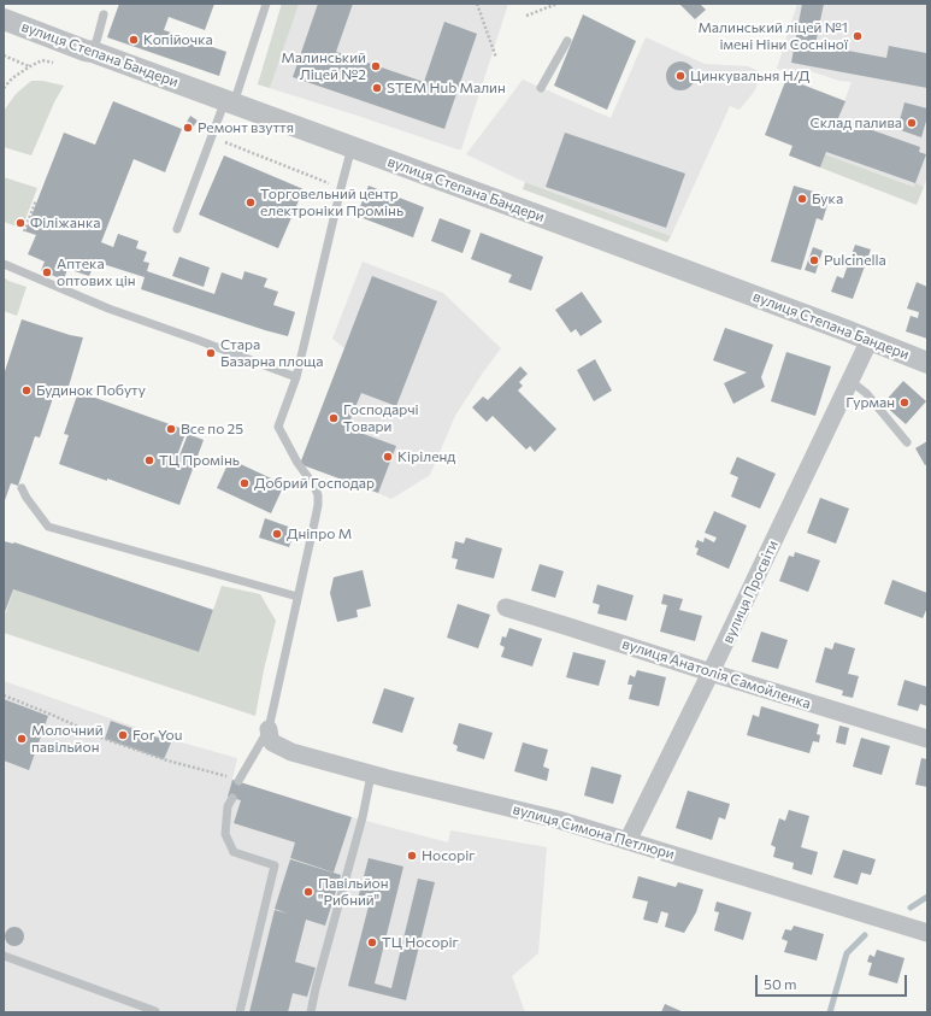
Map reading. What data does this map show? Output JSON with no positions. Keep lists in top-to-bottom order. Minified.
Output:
{"streets":{"street":["вулиця Степана Бандери","вулиця Просвіти","вулиця Анатолія Самойленка","вулиця Симона Петлюри"]},"crossings":[["вулиця Степана Бандери","вулиця Просвіти"],["вулиця Просвіти","вулиця Анатолія Самойленка"],["вулиця Просвіти","вулиця Симона Петлюри"]],"places":["Малинський ліцей №1 імені Ніни Сосніної","Копійочка","Малинський Ліцей №2","Цинкувальня Н/Д","STEM Hub Малин","Склад палива","Ремонт взуття","Бука","Торговельний центр електроніки Промінь","Філіжанка","Pulcinella","Аптека оптових цін","Стара Базарна площа","Будинок Побуту","Гурман","Господарчі Товари","Все по 25","Кіріленд","ТЦ Промінь","Добрий Господар","Дніпро М","For You","Молочний павільйон","Носоріг","Павільйон \"Рибний\"","ТЦ Носоріг"],"scale_bar":"50 m"}
